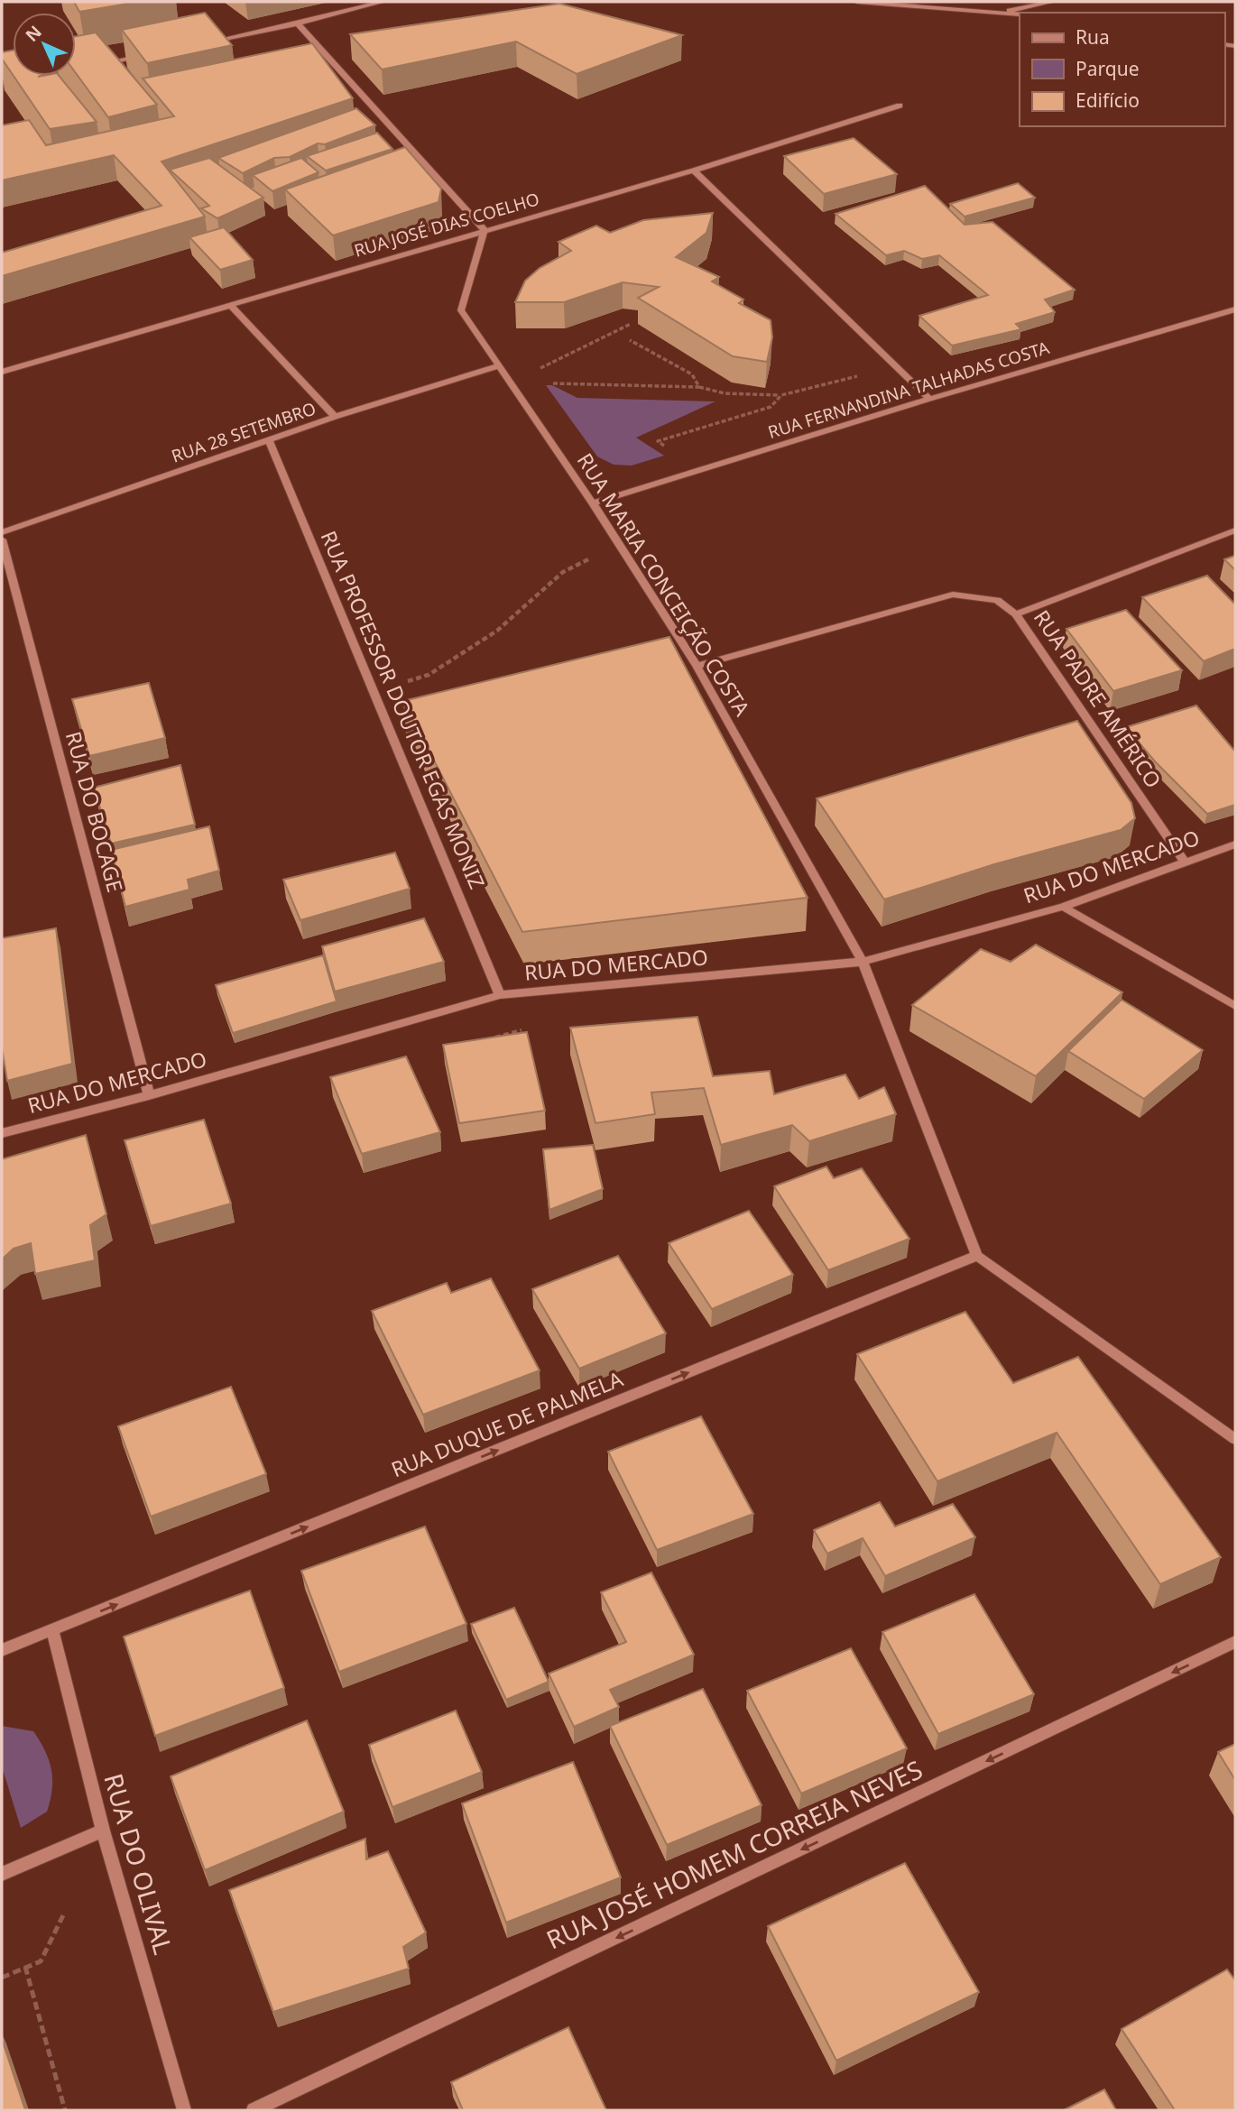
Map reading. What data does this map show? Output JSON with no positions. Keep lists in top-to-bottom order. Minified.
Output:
{"streets":{"street":["RUA JOSÉ DIAS COELHO","RUA FERNANDINA TALHADAS COSTA","RUA 28 SETEMBRO","RUA MARIA CONCEIÇÃO COSTA","RUA PADRE AMÉRICO","RUA PROFESSOR DOUTOR EGAS MONIZ","RUA DO BOCAGE","RUA DO MERCADO","RUA DUQUE DE PALMELA","RUA JOSÉ HOMEM CORREIA NEVES","RUA DO OLIVAL"]},"crossings":[["RUA JOSÉ DIAS COELHO","RUA MARIA CONCEIÇÃO COSTA"],["RUA FERNANDINA TALHADAS COSTA","RUA MARIA CONCEIÇÃO COSTA"],["RUA 28 SETEMBRO","RUA MARIA CONCEIÇÃO COSTA"],["RUA 28 SETEMBRO","RUA PROFESSOR DOUTOR EGAS MONIZ"],["RUA MARIA CONCEIÇÃO COSTA","RUA PADRE AMÉRICO"],["RUA MARIA CONCEIÇÃO COSTA","RUA DO MERCADO"],["RUA MARIA CONCEIÇÃO COSTA","RUA DUQUE DE PALMELA"],["RUA PADRE AMÉRICO","RUA DO MERCADO"],["RUA PROFESSOR DOUTOR EGAS MONIZ","RUA DO MERCADO"],["RUA DO BOCAGE","RUA DO MERCADO"],["RUA DUQUE DE PALMELA","RUA DO OLIVAL"]],"one_way":["RUA DUQUE DE PALMELA","RUA JOSÉ HOMEM CORREIA NEVES"],"legend":["Rua","Parque","Edifício"],"north":"top left"}
